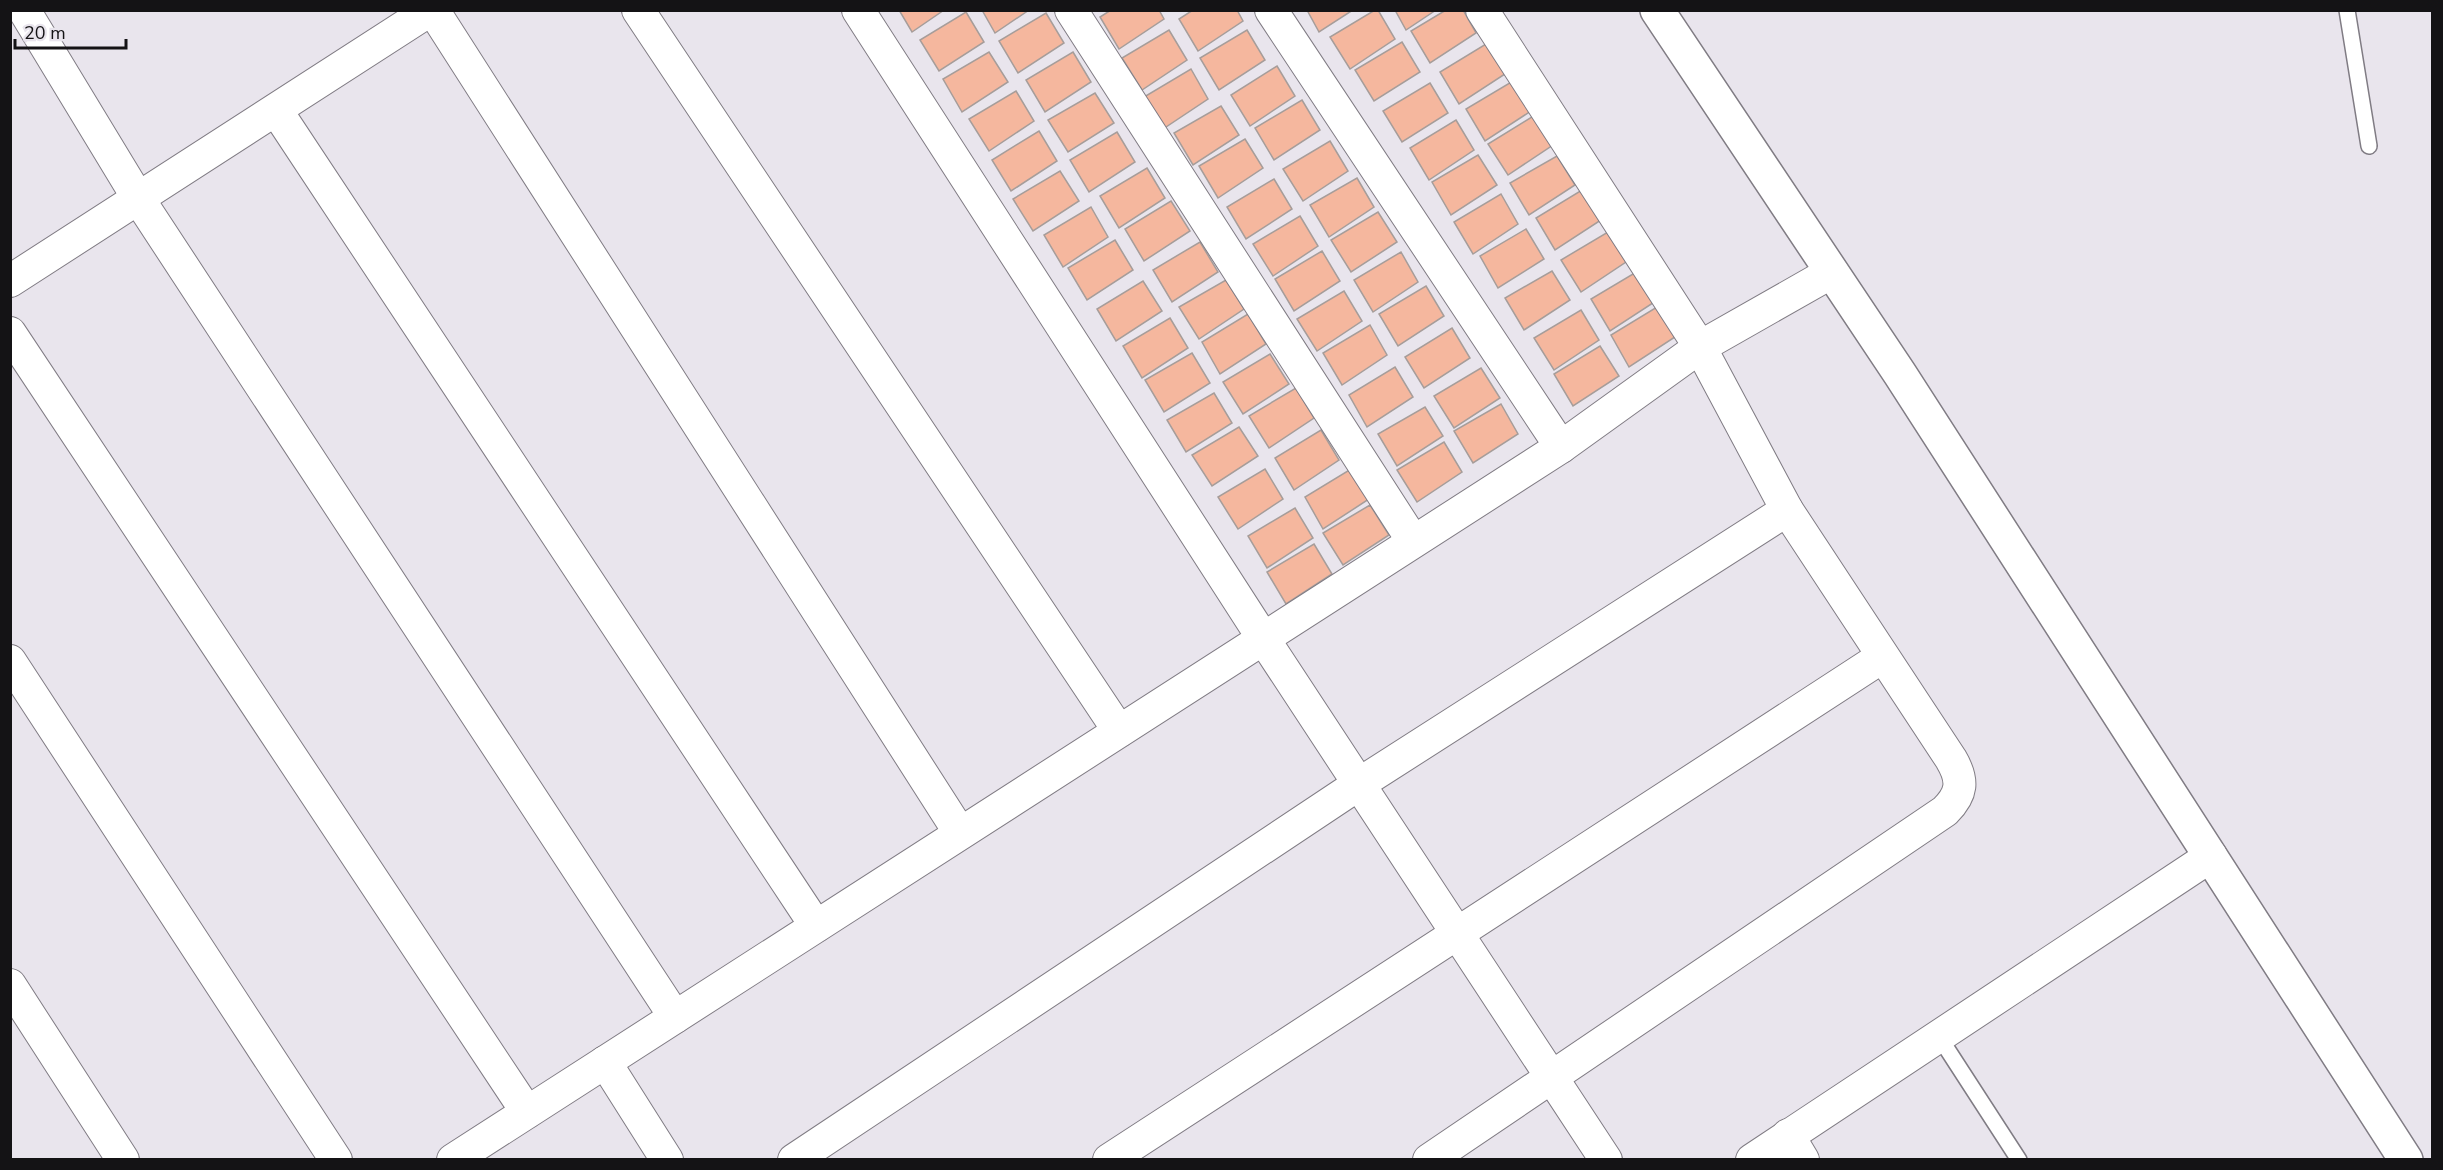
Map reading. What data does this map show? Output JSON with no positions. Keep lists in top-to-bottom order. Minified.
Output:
{"scale_bar":"20 m"}
